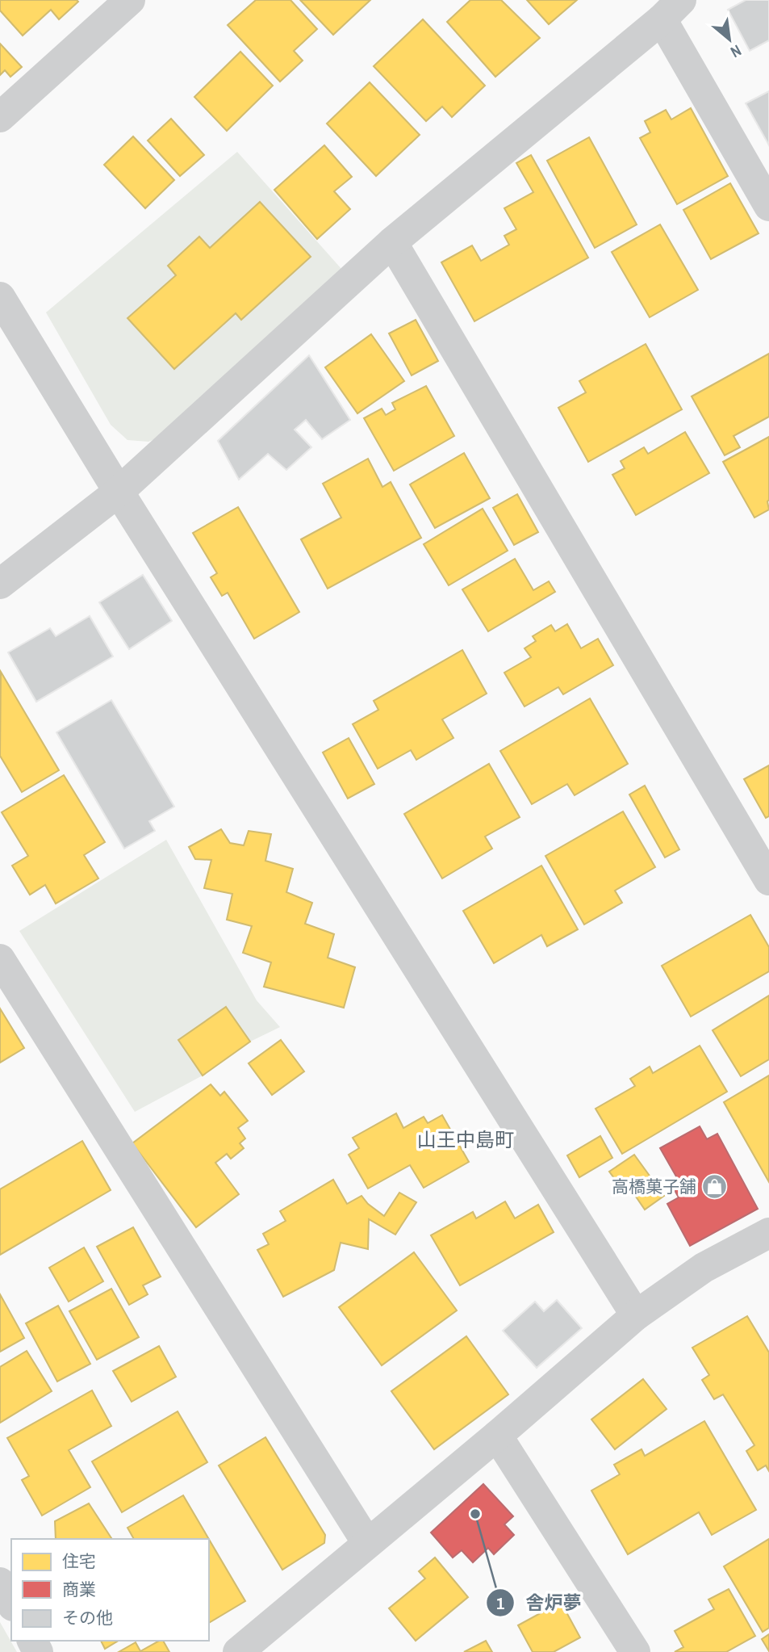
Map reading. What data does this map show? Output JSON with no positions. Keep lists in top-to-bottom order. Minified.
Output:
{"districts":["山王中島町"],"places":{"shop":["高橋菓子舗"],"other":["舎炉夢"]},"legend":["住宅","商業","その他"],"north":"bottom right"}
